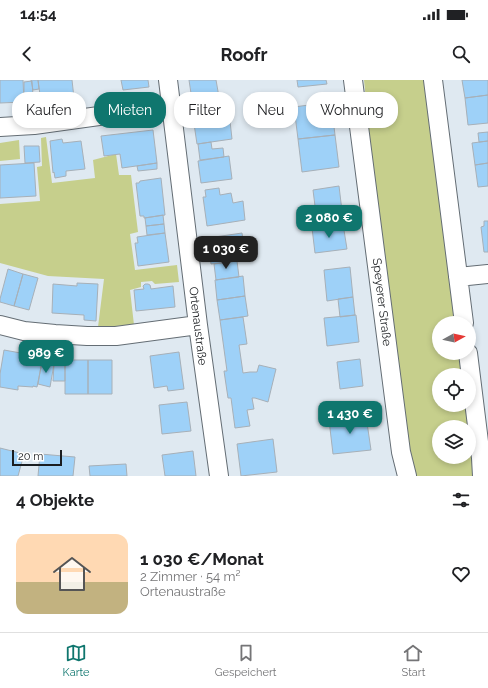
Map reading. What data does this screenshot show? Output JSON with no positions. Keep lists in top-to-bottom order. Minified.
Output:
{"streets":{"street":["Speyerer Straße","Ortenaustraße"]},"scale_bar":"20 m","north":"right","page":{"status":"14:54","header":"Roofr","chip":["Kaufen","Mieten","Filter","Neu","Wohnung"],"price":["2 080 €","1 030 €","989 €","1 430 €"],"scale":"20 m","heading":"4 Objekte","list":[{"name":"1 030 €/Monat","note":"2 Zimmer · 54 m² · Ortenaustraße"}],"tabs":["Karte","Gespeichert","Start"]}}
